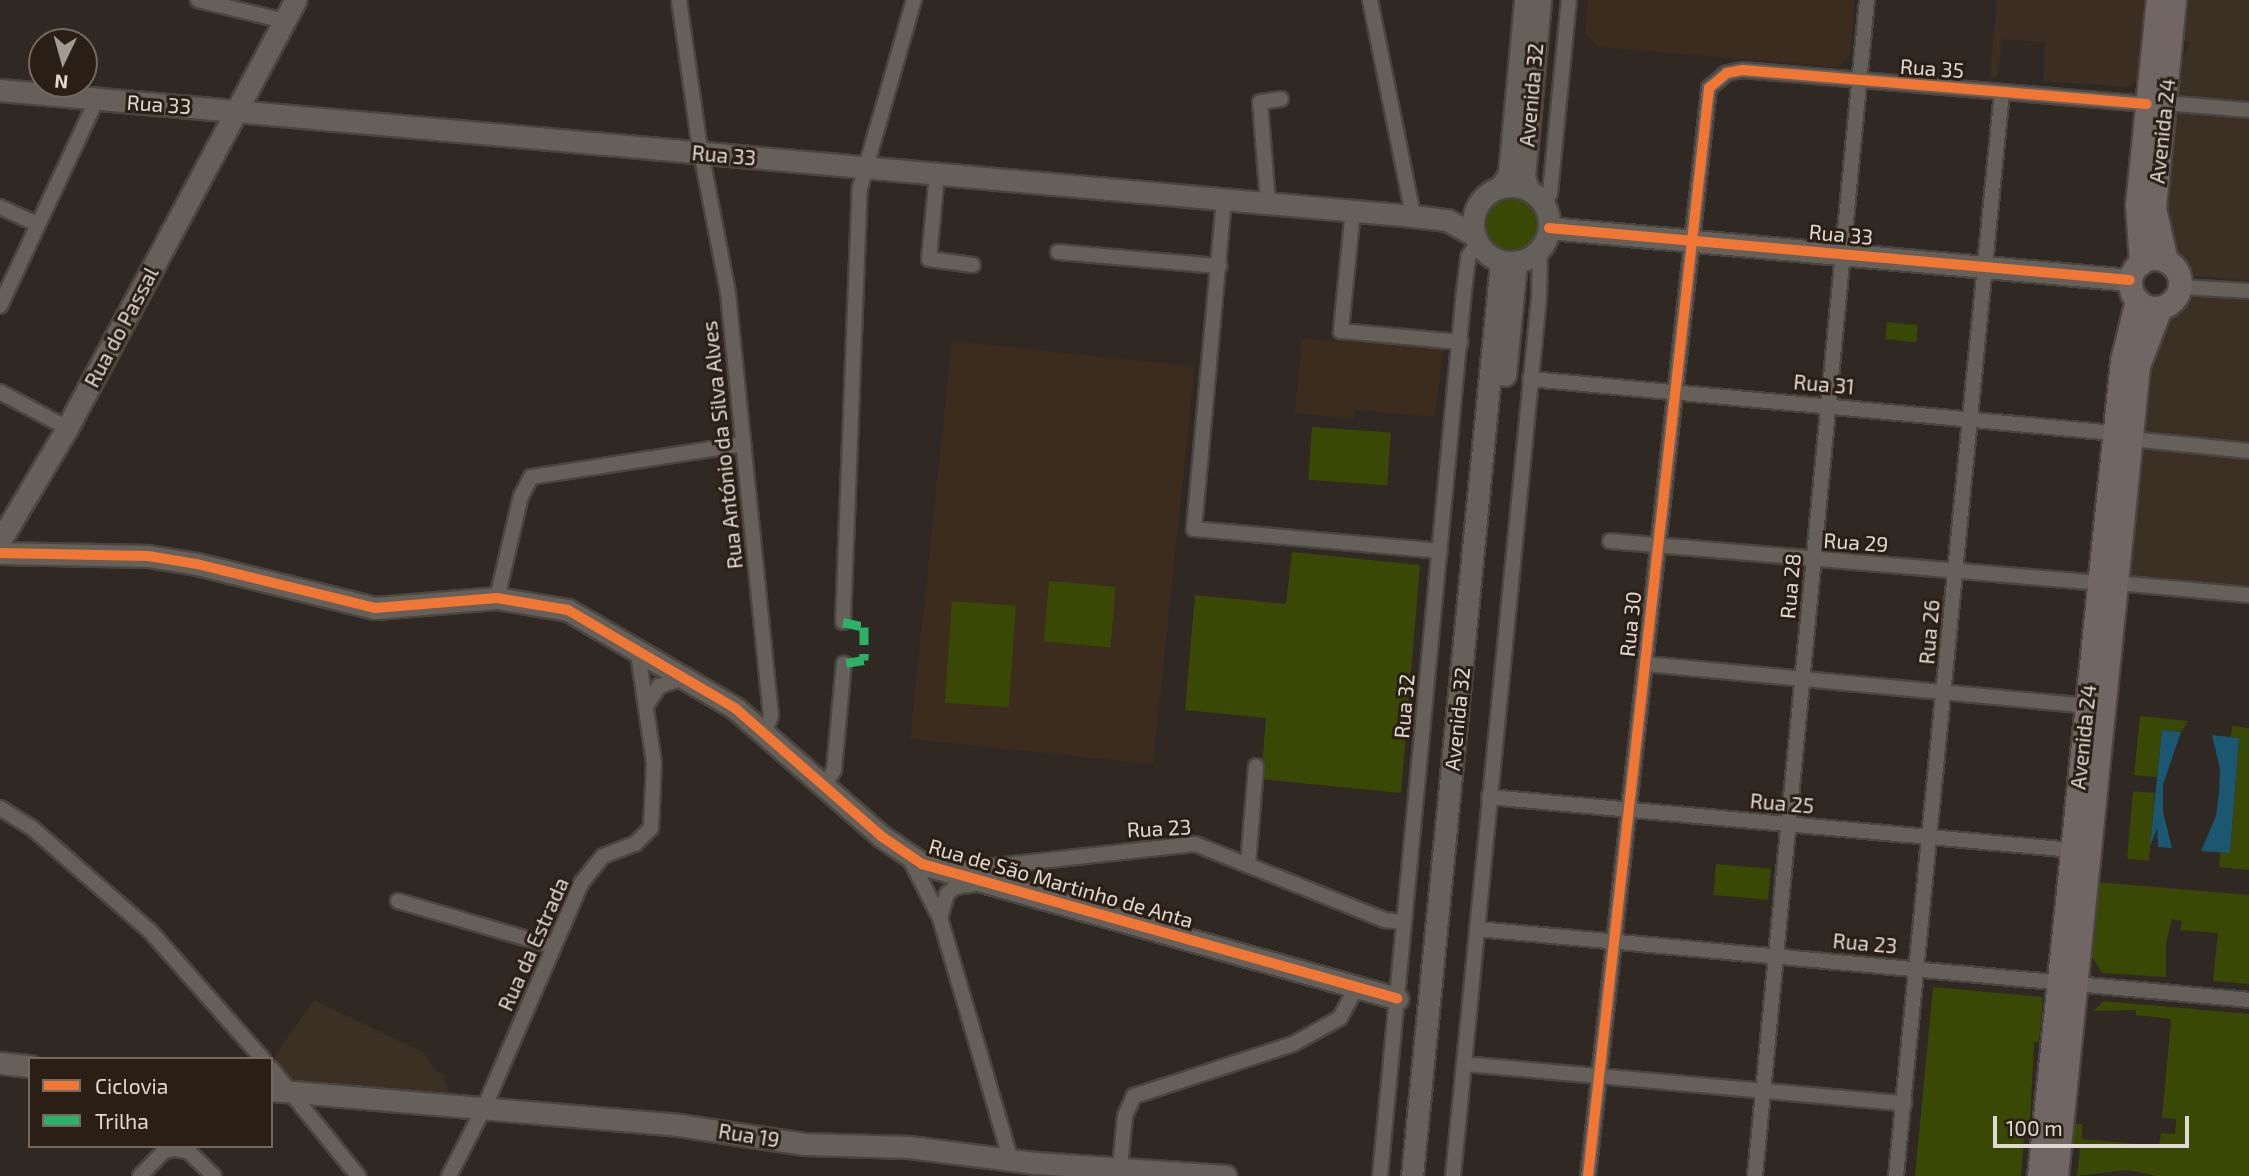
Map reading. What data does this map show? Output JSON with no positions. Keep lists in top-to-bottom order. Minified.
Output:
{"streets":{"main road":["Avenida 24"],"street":["Rua 35","Avenida 32","Rua 33","Rua do Passal","Rua 31","Rua António da Silva Alves","Rua 29","Rua 28","Rua 30","Rua 26","Rua 32","Rua 25","Rua 23","Rua de São Martinho de Anta","Rua da Estrada","Rua 19"]},"crossings":[["Rua 35","Avenida 24"],["Rua 35","Rua 28"],["Rua 35","Rua 30"],["Rua 35","Rua 26"],["Avenida 32","Rua 33"],["Avenida 32","Rua 32"],["Rua 33","Avenida 24"],["Rua 33","Rua do Passal"],["Rua 33","Rua António da Silva Alves"],["Rua 33","Rua 28"],["Rua 33","Rua 30"],["Rua 33","Rua 26"],["Rua 33","Rua 32"],["Avenida 24","Rua 31"],["Avenida 24","Rua 29"],["Avenida 24","Rua 25"],["Avenida 24","Rua 23"],["Rua 31","Rua 28"],["Rua 31","Rua 30"],["Rua 31","Rua 26"],["Rua António da Silva Alves","Rua de São Martinho de Anta"],["Rua 29","Rua 28"],["Rua 29","Rua 30"],["Rua 29","Rua 26"],["Rua 28","Rua 25"],["Rua 28","Rua 23"],["Rua 30","Rua 25"],["Rua 30","Rua 23"],["Rua 26","Rua 25"],["Rua 26","Rua 23"],["Rua 32","Rua 23"],["Rua 32","Rua de São Martinho de Anta"],["Rua 23","Rua de São Martinho de Anta"],["Rua de São Martinho de Anta","Rua da Estrada"],["Rua da Estrada","Rua 19"]],"legend":["Ciclovia","Trilha"],"scale_bar":"100 m","north":"bottom"}
